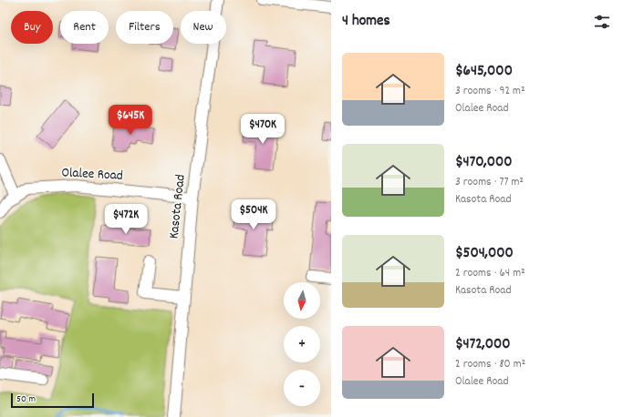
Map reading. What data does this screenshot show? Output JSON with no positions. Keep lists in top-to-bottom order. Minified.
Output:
{"streets":{"street":["Olalee Road","Kasota Road"]},"crossings":[["Olalee Road","Kasota Road"]],"scale_bar":"50 m","north":"bottom","page":{"heading":"4 homes","chip":["Buy","Rent","Filters","New"],"list":[{"name":"$645,000","note":"3 rooms · 92 m² · Olalee Road"},{"name":"$470,000","note":"3 rooms · 77 m² · Kasota Road"},{"name":"$504,000","note":"2 rooms · 64 m² · Kasota Road"},{"name":"$472,000","note":"2 rooms · 80 m² · Olalee Road"}],"price":["$645K","$470K","$504K","$472K"],"map_buttons":["+","−"],"scale":"50 m"}}
